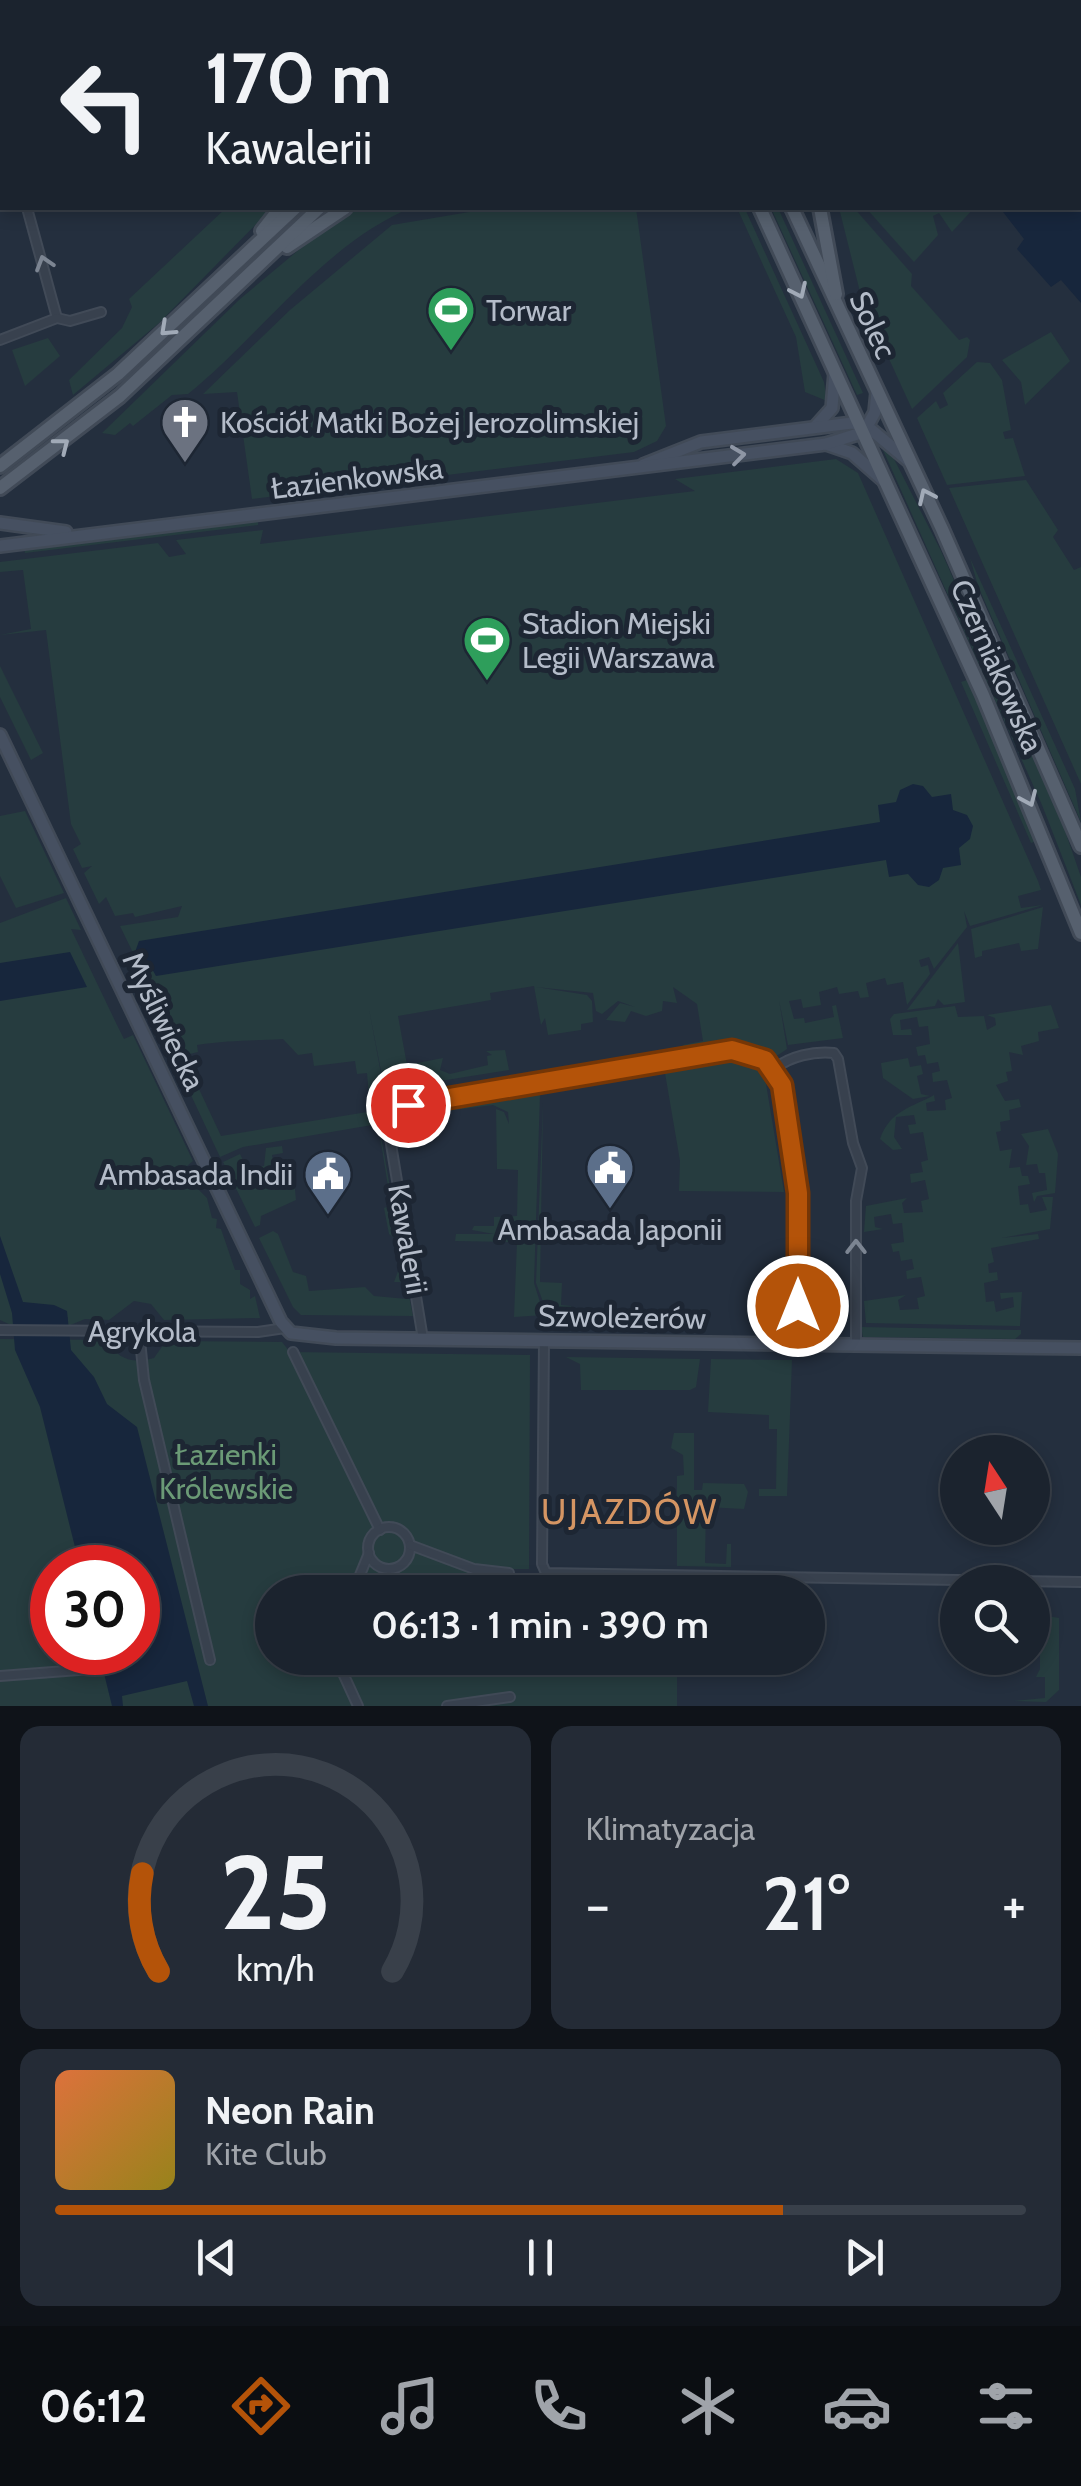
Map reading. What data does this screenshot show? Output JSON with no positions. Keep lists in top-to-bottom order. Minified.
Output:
{"streets":{"main road":["Solec","Czerniakowska"],"street":["Łazienkowska","Myśliwiecka","Kawalerii","Szwoleżerów","Agrykola"]},"crossings":[["Solec","Łazienkowska"],["Solec","Czerniakowska"],["Łazienkowska","Czerniakowska"],["Myśliwiecka","Szwoleżerów"],["Myśliwiecka","Agrykola"],["Kawalerii","Szwoleżerów"],["Szwoleżerów","Agrykola"]],"districts":["UJAZDÓW"],"parks":["Łazienki Królewskie"],"places":{"sports":["Torwar","Stadion Miejski Legii Warszawa"],"church":["Kościół Matki Bożej Jerozolimskiej"],"public building":["Ambasada Japonii","Ambasada Indii"]},"north":"top","page":{"turn":["170 m","Kawalerii"],"limit":"30","trip":"06:13 · 1 min · 390 m","tile":"Klimatyzacja","heat":["−","21°","+"],"song":["Neon Rain","Kite Club"],"tabs":"06:12","gauge":["25","km/h"]}}
